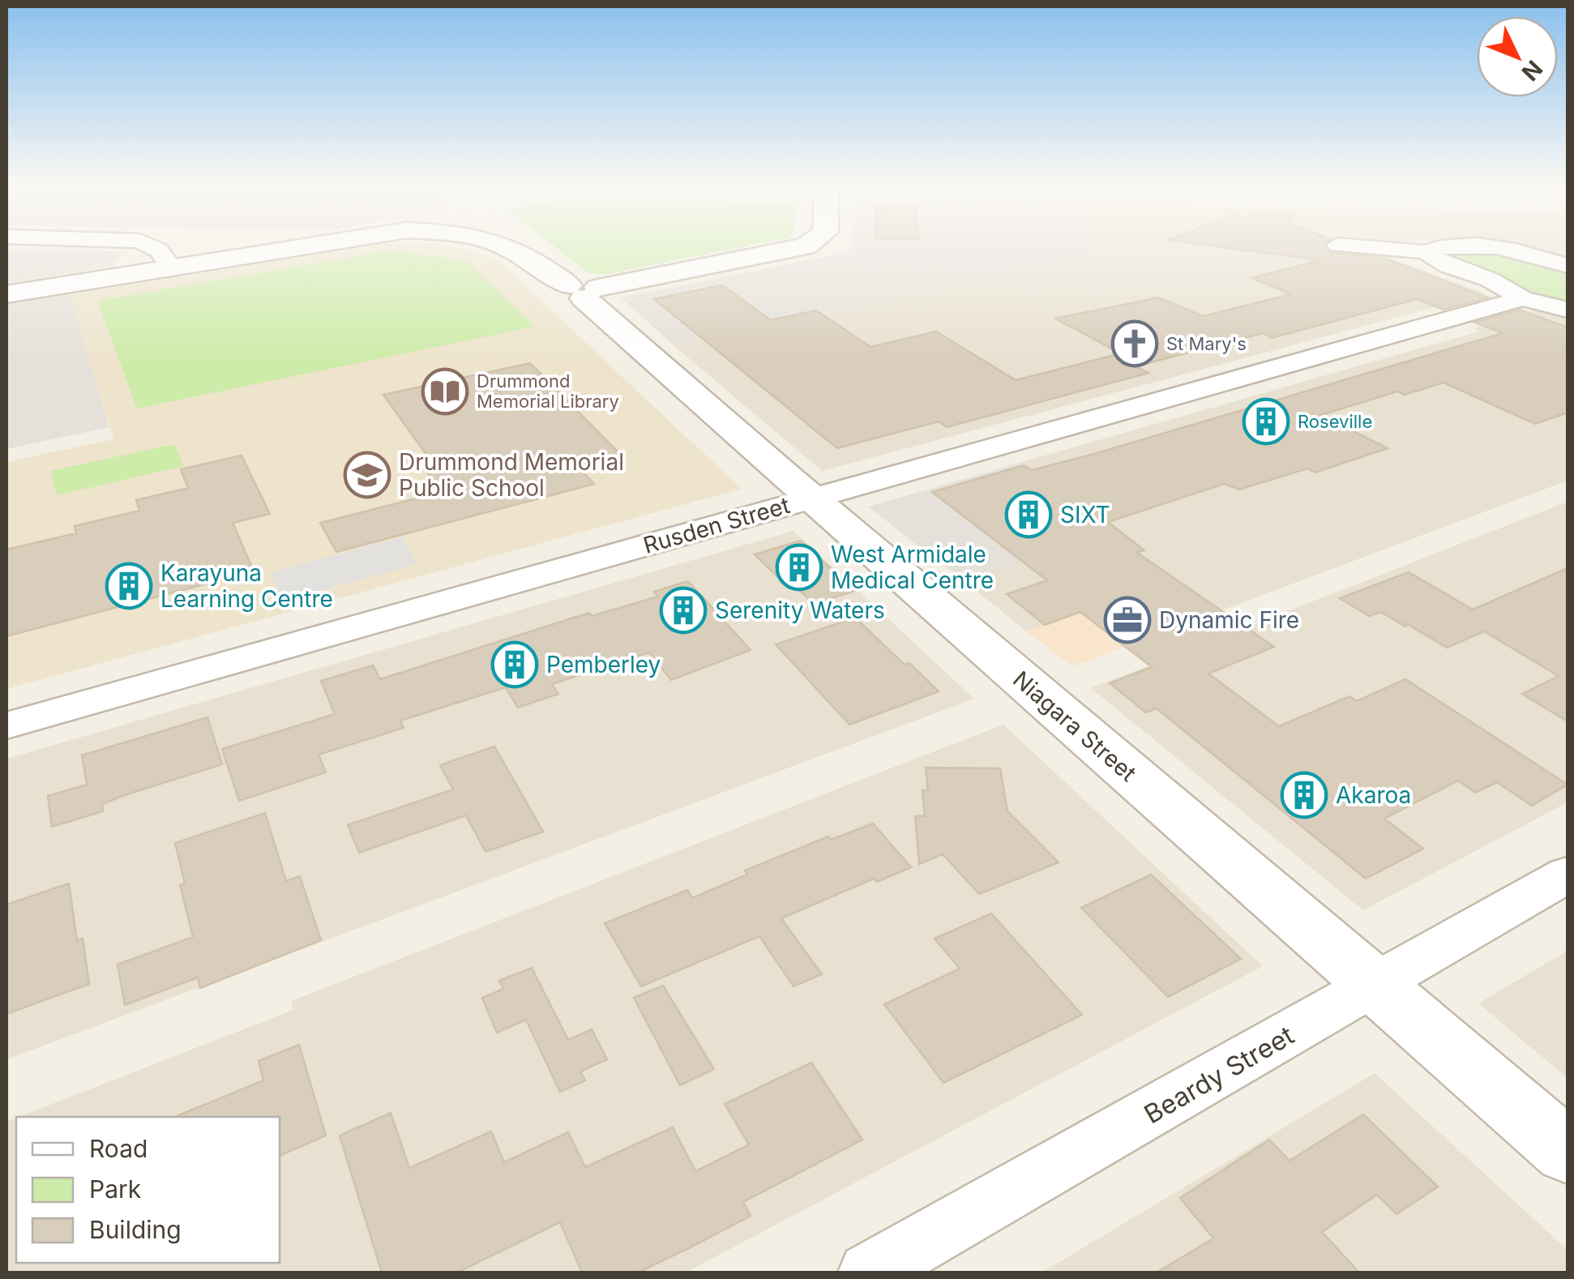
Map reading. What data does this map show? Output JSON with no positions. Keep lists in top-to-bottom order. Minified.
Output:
{"streets":{"street":["Rusden Street","Niagara Street","Beardy Street"]},"crossings":[["Rusden Street","Niagara Street"],["Niagara Street","Beardy Street"]],"places":{"church":["St Mary's"],"library":["Drummond Memorial Library"],"building":["Roseville","SIXT","West Armidale Medical Centre","Karayuna Learning Centre","Serenity Waters","Pemberley","Akaroa"],"school or university":["Drummond Memorial Public School"],"office":["Dynamic Fire"]},"legend":["Road","Park","Building"],"north":"bottom right"}
